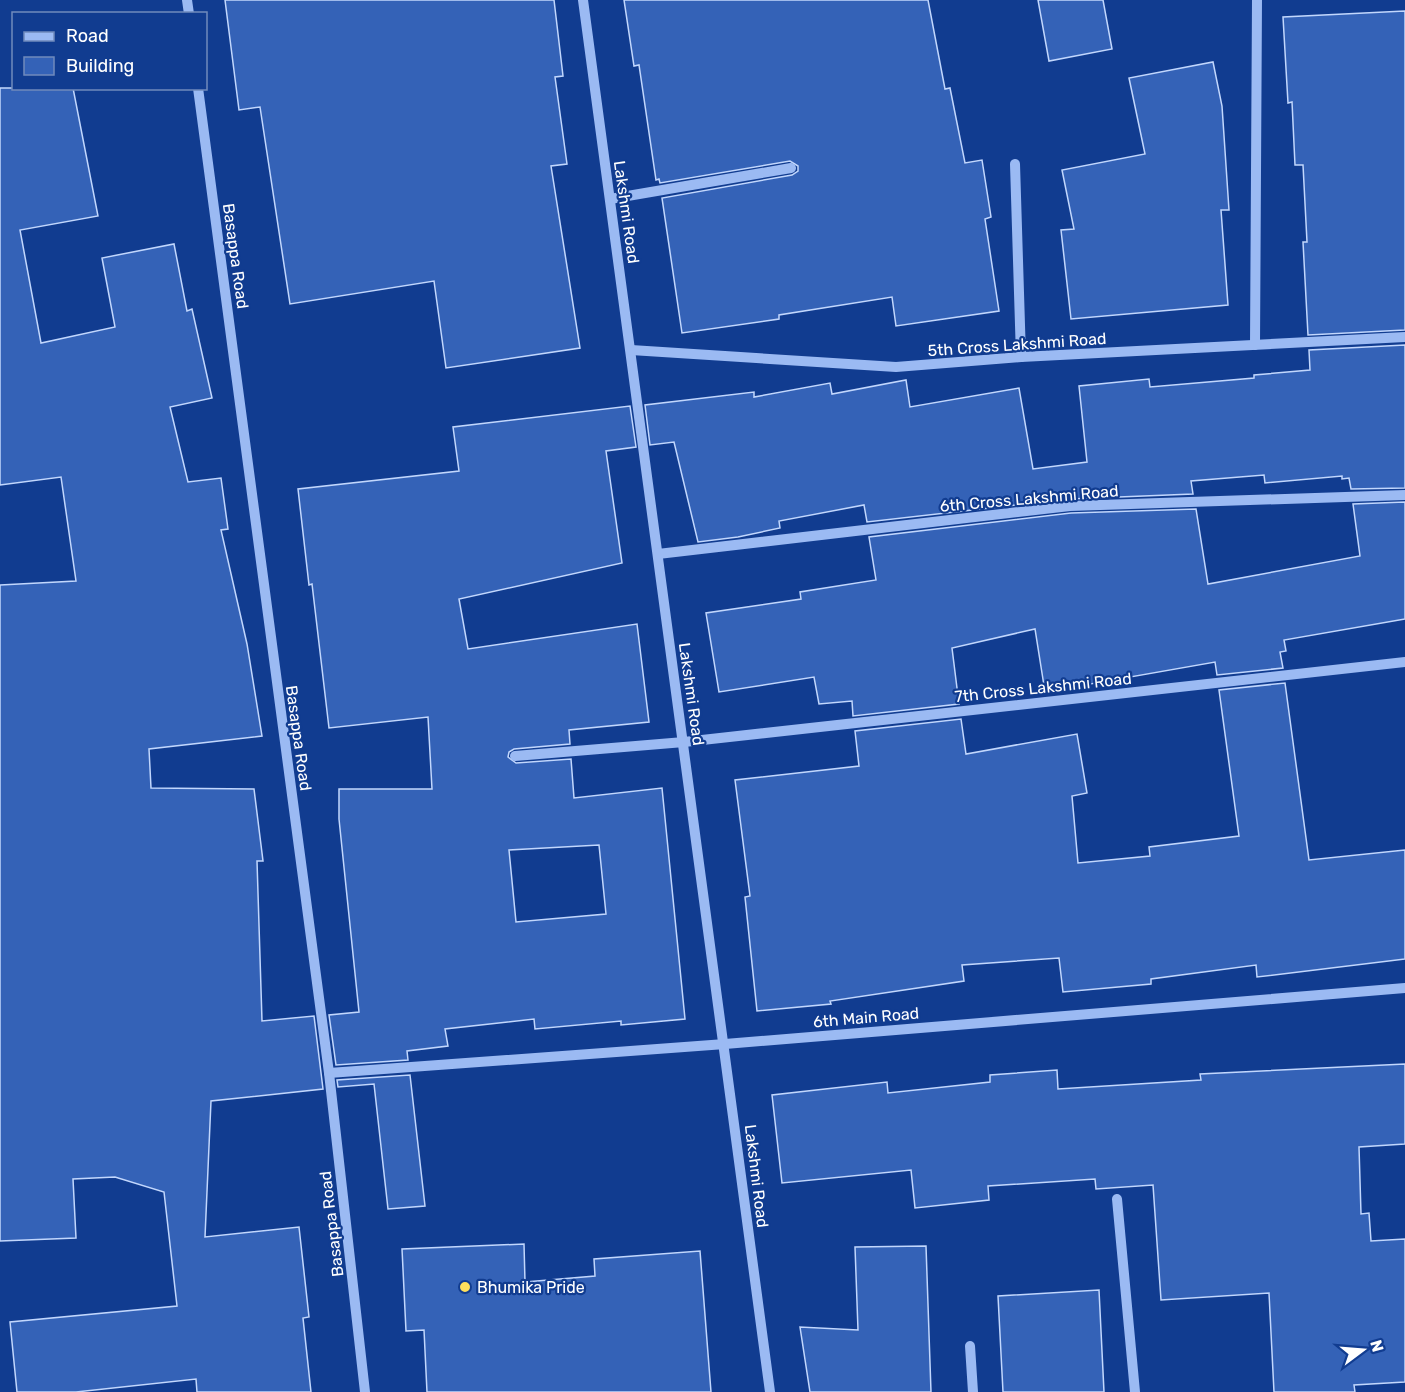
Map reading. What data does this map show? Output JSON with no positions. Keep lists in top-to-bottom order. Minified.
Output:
{"streets":{"street":["Lakshmi Road","Basappa Road","5th Cross Lakshmi Road","6th Cross Lakshmi Road","7th Cross Lakshmi Road","6th Main Road"]},"crossings":[["Lakshmi Road","5th Cross Lakshmi Road"],["Lakshmi Road","6th Cross Lakshmi Road"],["Lakshmi Road","7th Cross Lakshmi Road"],["Lakshmi Road","6th Main Road"],["Basappa Road","6th Main Road"]],"places":["Bhumika Pride"],"legend":["Road","Building"],"north":"right"}
